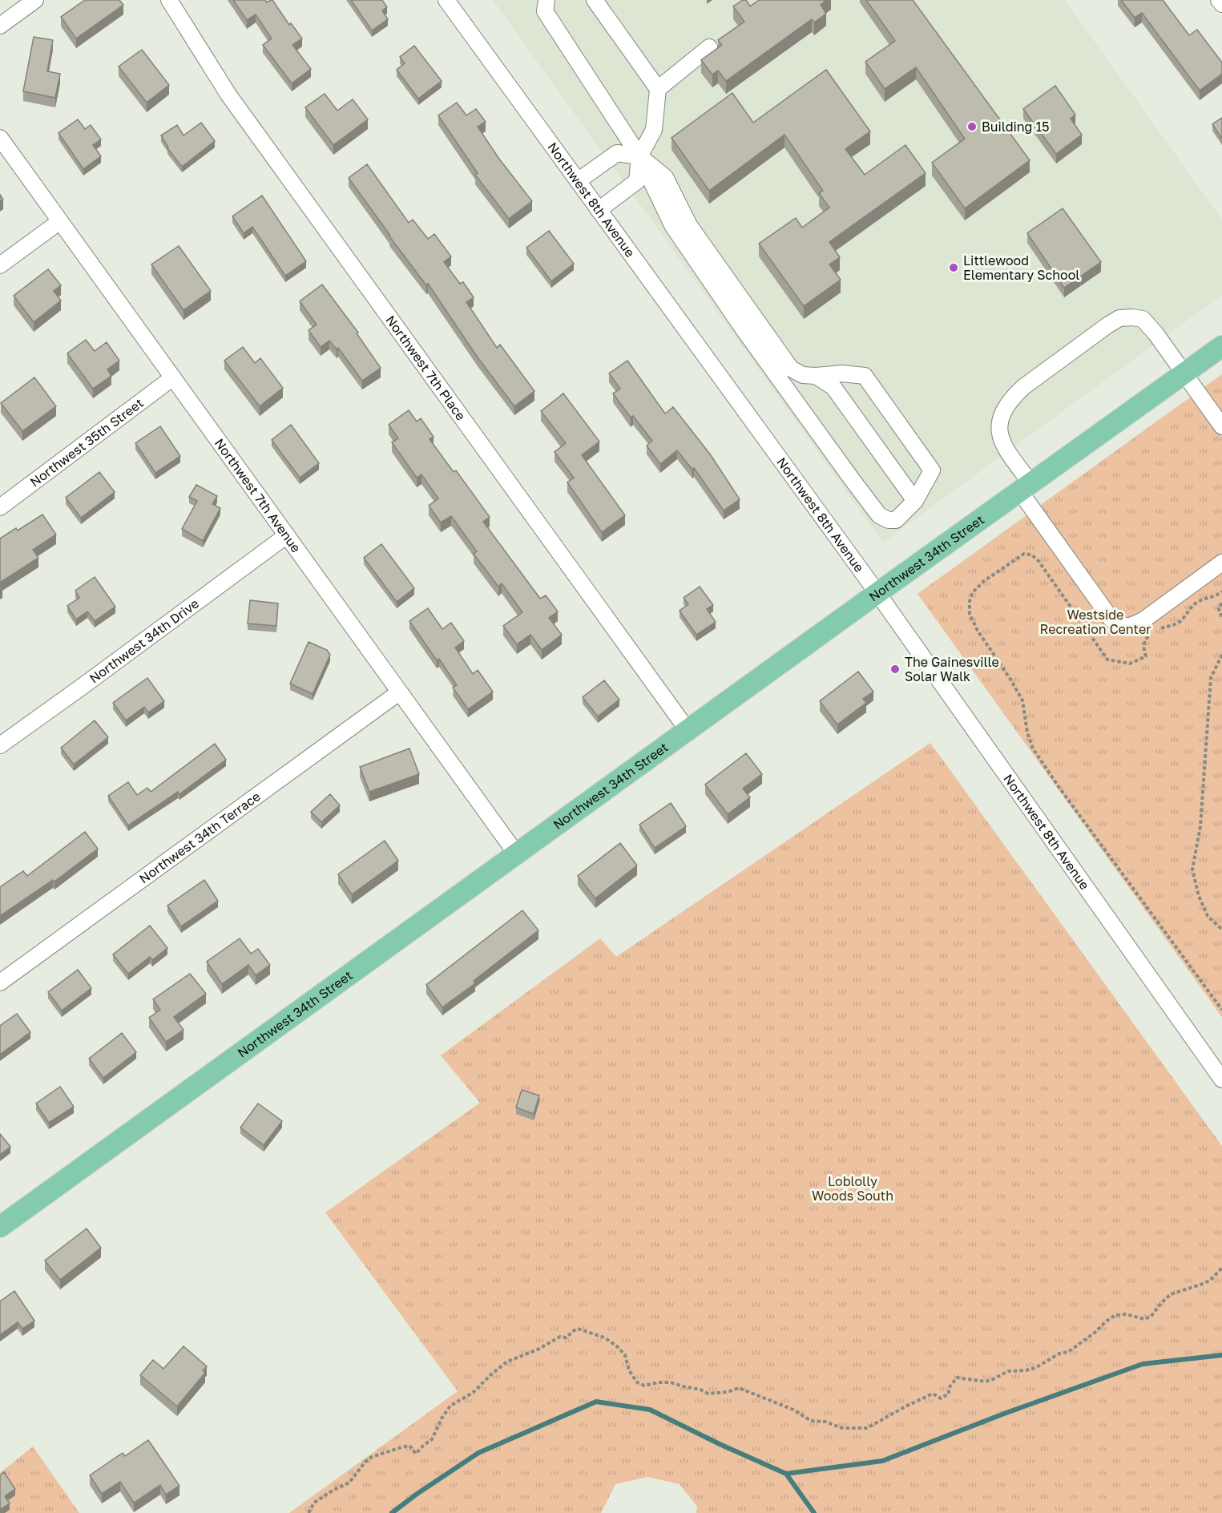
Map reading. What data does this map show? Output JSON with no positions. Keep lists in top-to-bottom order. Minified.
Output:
{"streets":{"main road":["Northwest 34th Street"],"street":["Northwest 8th Avenue","Northwest 7th Place","Northwest 35th Street","Northwest 7th Avenue","Northwest 34th Drive","Northwest 34th Terrace"]},"crossings":[["Northwest 8th Avenue","Northwest 34th Street"],["Northwest 7th Place","Northwest 34th Street"],["Northwest 35th Street","Northwest 7th Avenue"],["Northwest 7th Avenue","Northwest 34th Street"],["Northwest 7th Avenue","Northwest 34th Drive"],["Northwest 7th Avenue","Northwest 34th Terrace"]],"parks":["Westside Recreation Center","Loblolly Woods South"],"places":["Building 15","Littlewood Elementary School","The Gainesville Solar Walk"]}
